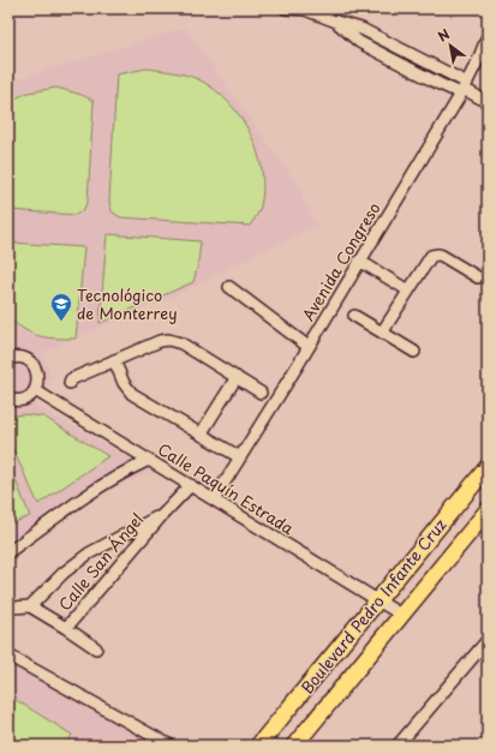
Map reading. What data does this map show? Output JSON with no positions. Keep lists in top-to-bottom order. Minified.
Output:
{"streets":{"highway":["Boulevard Pedro Infante Cruz"],"street":["Avenida Congreso","Calle Paquín Estrada","Calle San Ángel"]},"crossings":[["Avenida Congreso","Calle Paquín Estrada"],["Calle Paquín Estrada","Calle San Ángel"],["Calle Paquín Estrada","Boulevard Pedro Infante Cruz"]],"places":{"school or university":["Tecnológico de Monterrey"]},"north":"top left"}
